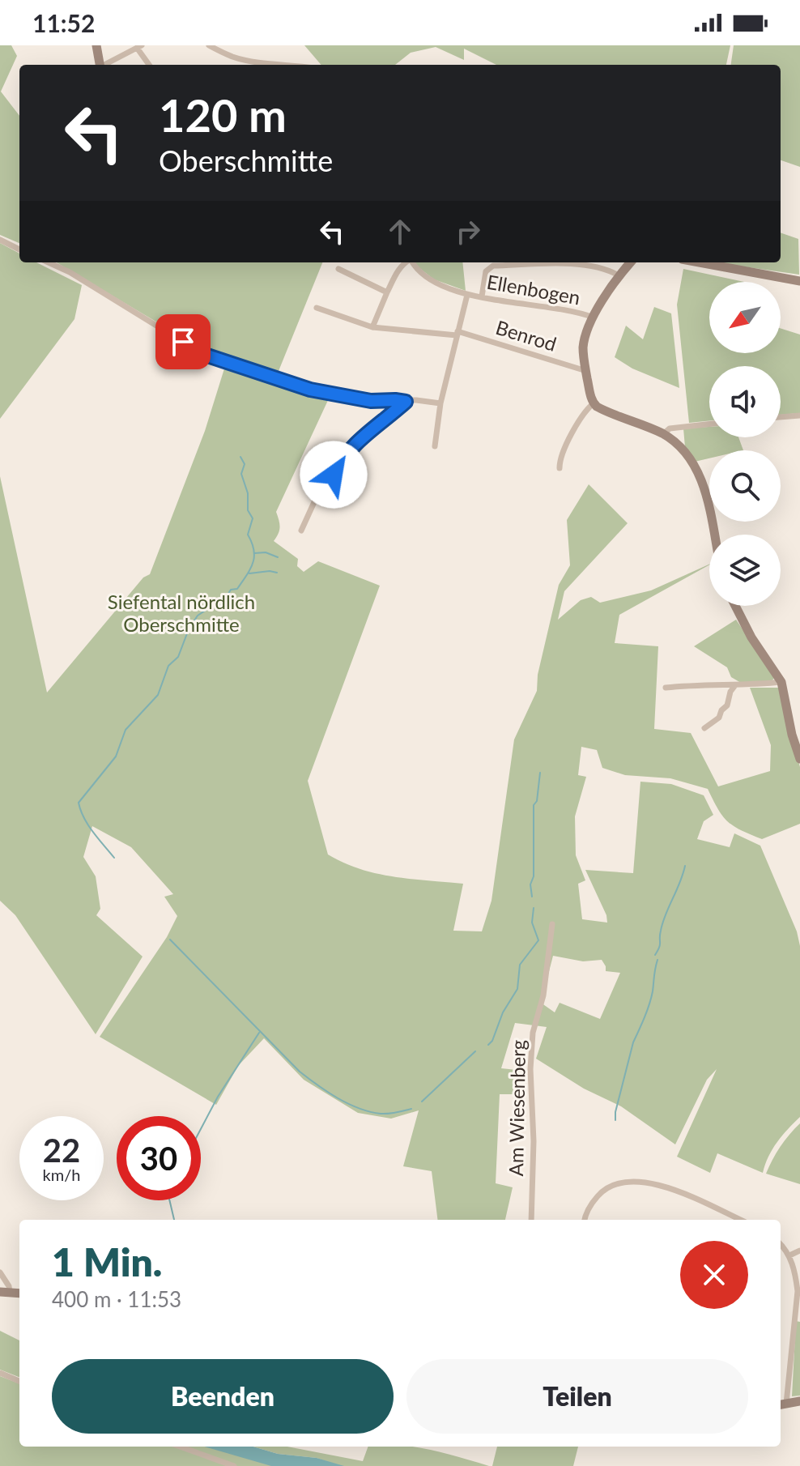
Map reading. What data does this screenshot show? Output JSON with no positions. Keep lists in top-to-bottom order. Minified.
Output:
{"streets":{"street":["Ellenbogen","Benrod","Am Wiesenberg"]},"parks":["Siefental nördlich Oberschmitte"],"north":"bottom left","page":{"status":"11:52","turn":["120 m","Oberschmitte"],"speed":"22 km/h","limit":"30","heading":["1 Min.","400 m · 11:53"],"buttons":["Beenden","Teilen"]}}
